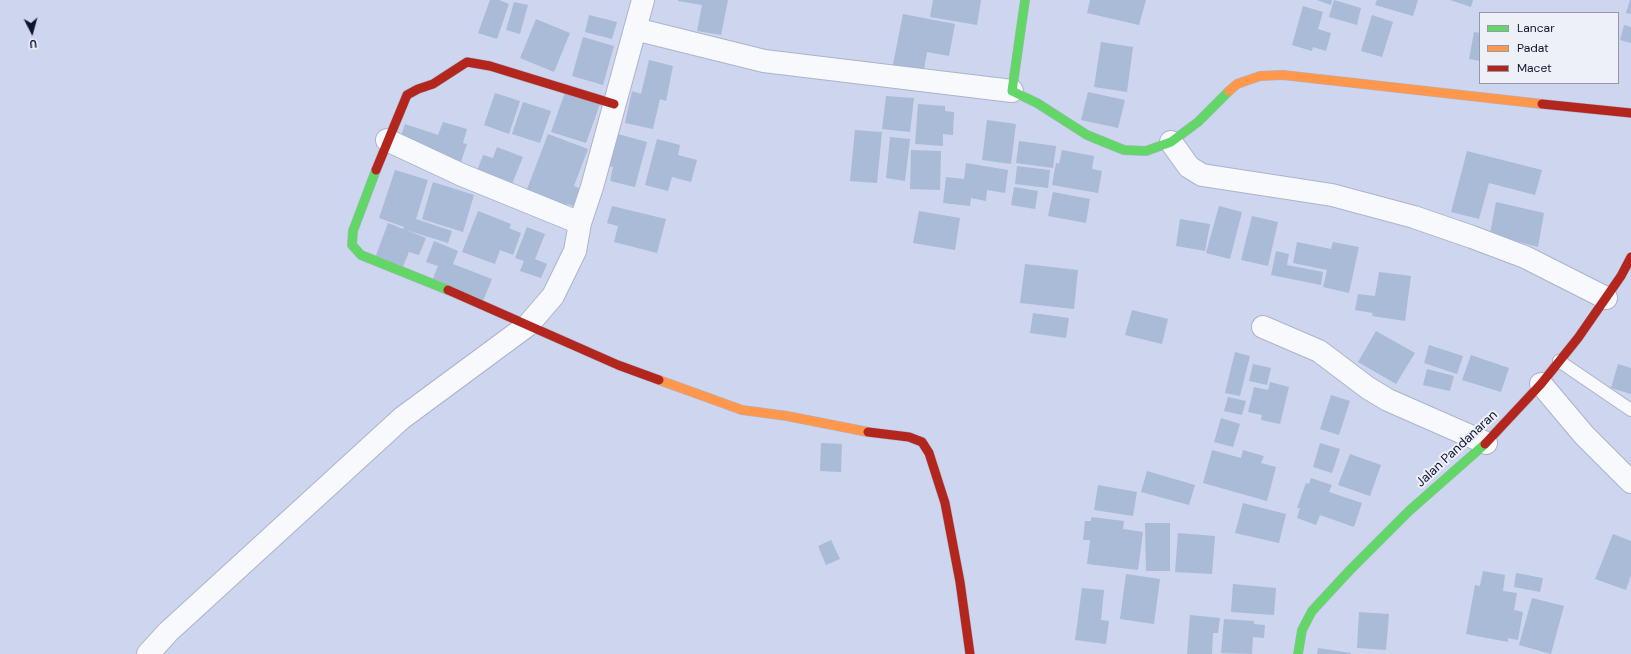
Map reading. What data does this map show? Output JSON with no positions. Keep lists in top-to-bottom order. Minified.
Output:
{"streets":{"street":["Jalan Pandanaran"]},"legend":["Lancar","Padat","Macet"],"north":"bottom"}
